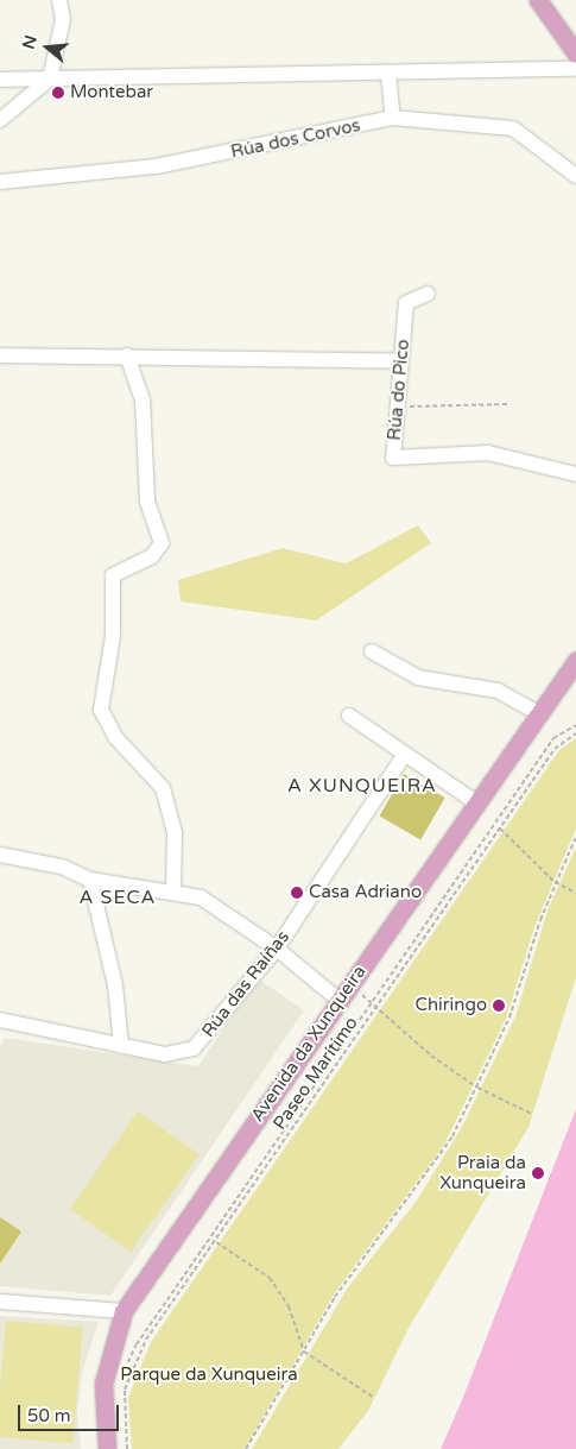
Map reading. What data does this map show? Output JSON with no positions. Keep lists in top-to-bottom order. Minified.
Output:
{"streets":{"main road":["Avenida da Xunqueira"],"street":["Rúa dos Corvos","Rúa do Pico","Rúa das Raíñas"],"path":["Paseo Marítimo"]},"districts":["A XUNQUEIRA","A SECA"],"parks":["Parque da Xunqueira"],"places":["Montebar","Casa Adriano","Chiringo","Praia da Xunqueira"],"scale_bar":"50 m","north":"left"}
